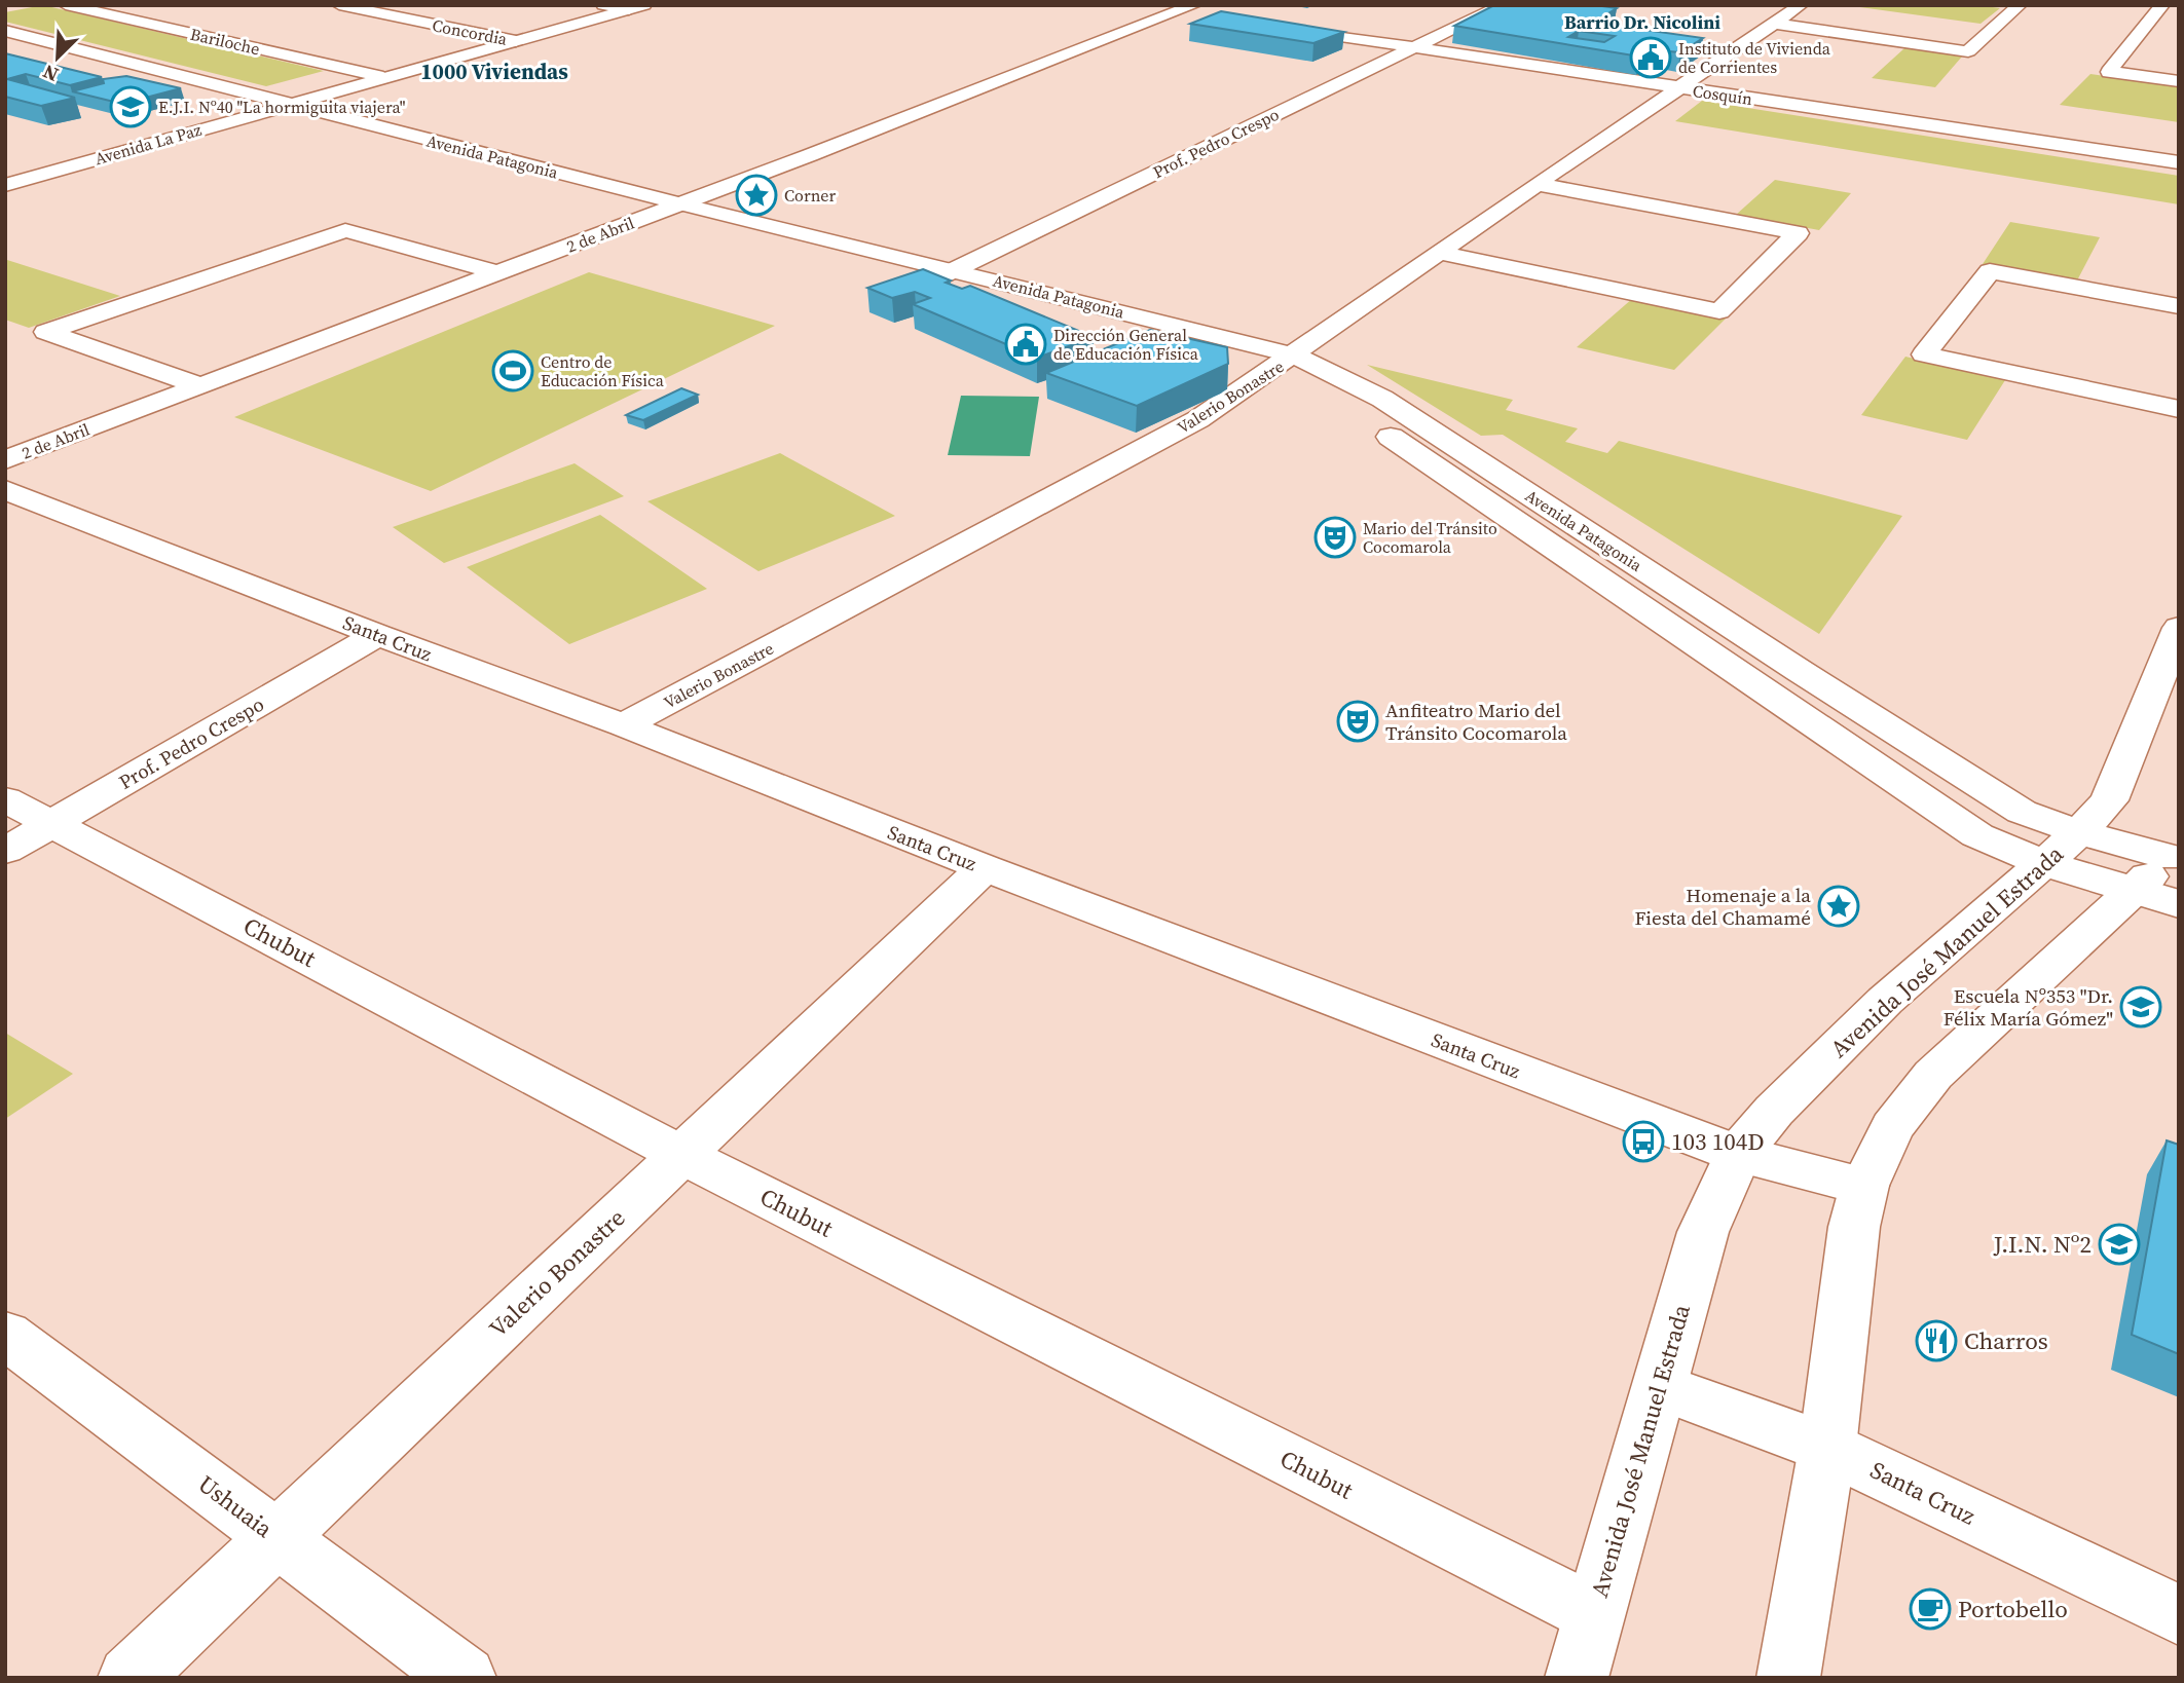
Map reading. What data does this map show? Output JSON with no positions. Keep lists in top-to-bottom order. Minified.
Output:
{"streets":{"street":["Concordia","Bariloche","Cosquín","Prof. Pedro Crespo","Avenida La Paz","Avenida Patagonia","2 de Abril","Valerio Bonastre","Santa Cruz","Chubut","Avenida José Manuel Estrada","Ushuaia"]},"crossings":[["Concordia","Avenida La Paz"],["Bariloche","Avenida La Paz"],["Cosquín","Prof. Pedro Crespo"],["Cosquín","Valerio Bonastre"],["Prof. Pedro Crespo","Avenida Patagonia"],["Prof. Pedro Crespo","Santa Cruz"],["Prof. Pedro Crespo","Chubut"],["Avenida La Paz","Avenida Patagonia"],["Avenida Patagonia","2 de Abril"],["Avenida Patagonia","Valerio Bonastre"],["Avenida Patagonia","Avenida José Manuel Estrada"],["Valerio Bonastre","Santa Cruz"],["Valerio Bonastre","Chubut"],["Valerio Bonastre","Ushuaia"],["Santa Cruz","Avenida José Manuel Estrada"],["Chubut","Avenida José Manuel Estrada"]],"districts":["Barrio Dr. Nicolini","1000 Viviendas"],"places":{"public building":["Instituto de Vivienda de Corrientes","Dirección General de Educación Física"],"school or university":["E.J.I. Nº40 \"La hormiguita viajera\"","Escuela Nº353 \"Dr. Félix María Gómez\"","J.I.N. Nº2"],"place":["Corner","Homenaje a la Fiesta del Chamamé"],"sports":["Centro de Educación Física"],"theatre":["Mario del Tránsito Cocomarola","Anfiteatro Mario del Tránsito Cocomarola"],"bus stop":["103 104D"],"restaurant":["Charros"],"cafe":["Portobello"]},"north":"bottom left"}
